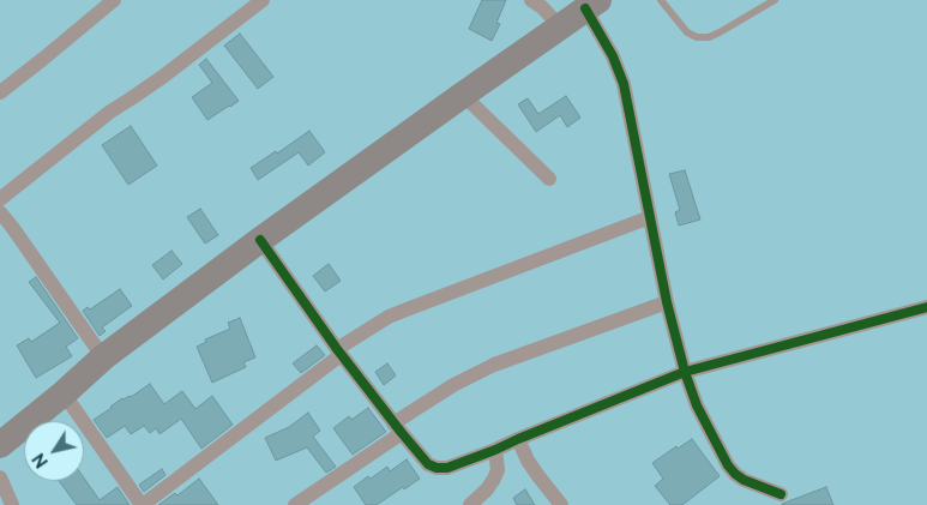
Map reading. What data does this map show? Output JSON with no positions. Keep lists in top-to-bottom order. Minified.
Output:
{"north":"bottom left"}
